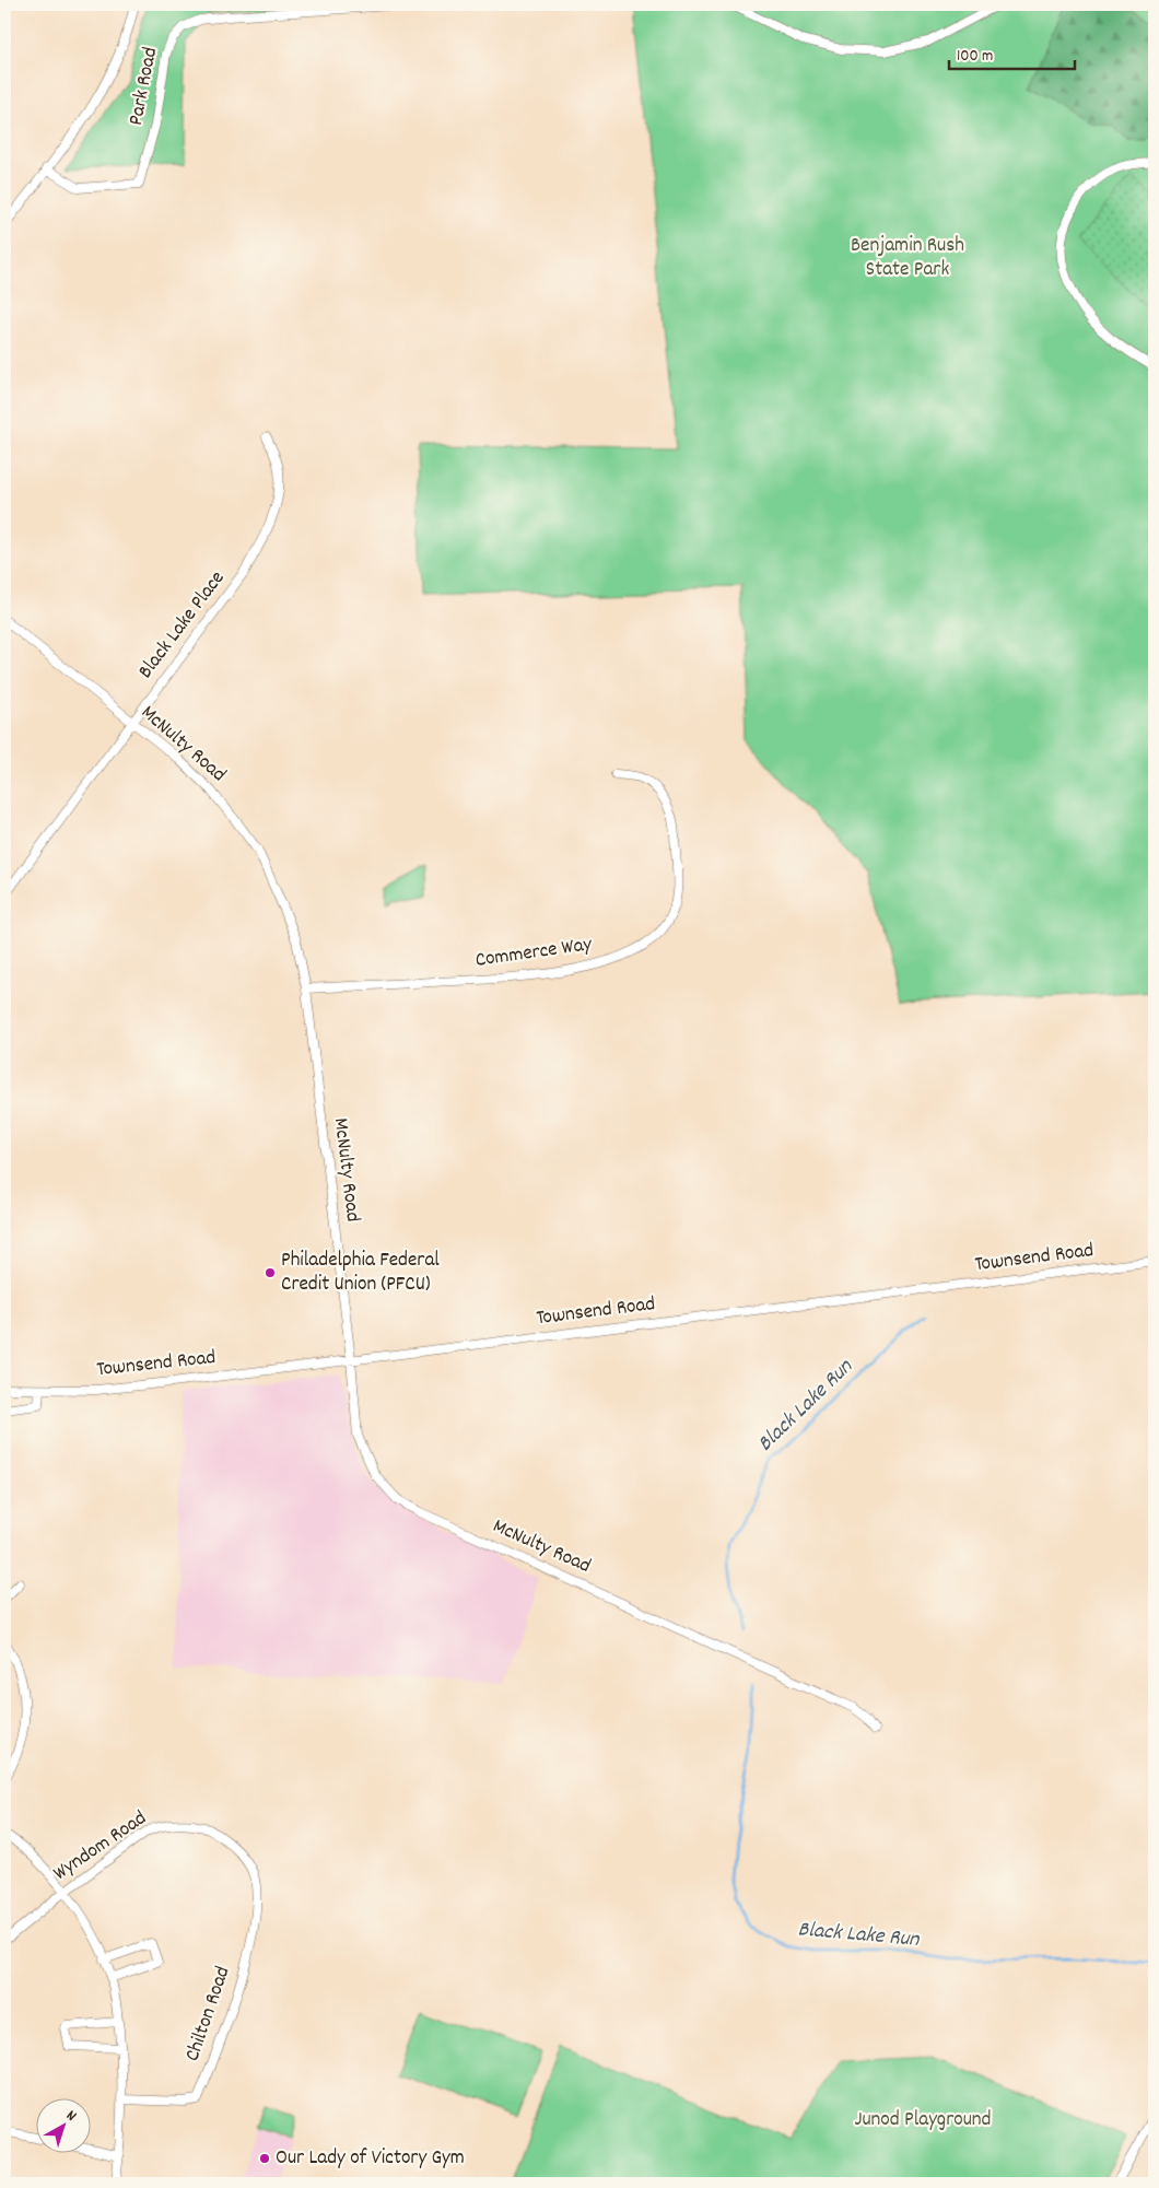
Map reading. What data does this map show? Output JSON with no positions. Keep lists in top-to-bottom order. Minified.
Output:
{"streets":{"street":["Park Road","Black Lake Place","McNulty Road","Commerce Way","Townsend Road","Wyndom Road","Chilton Road"]},"crossings":[["Black Lake Place","McNulty Road"],["McNulty Road","Commerce Way"],["McNulty Road","Townsend Road"],["Wyndom Road","Chilton Road"]],"water":["Black Lake Run"],"parks":["Benjamin Rush State Park","Junod Playground"],"places":["Philadelphia Federal Credit Union (PFCU)","Our Lady of Victory Gym"],"scale_bar":"100 m","north":"top right"}
